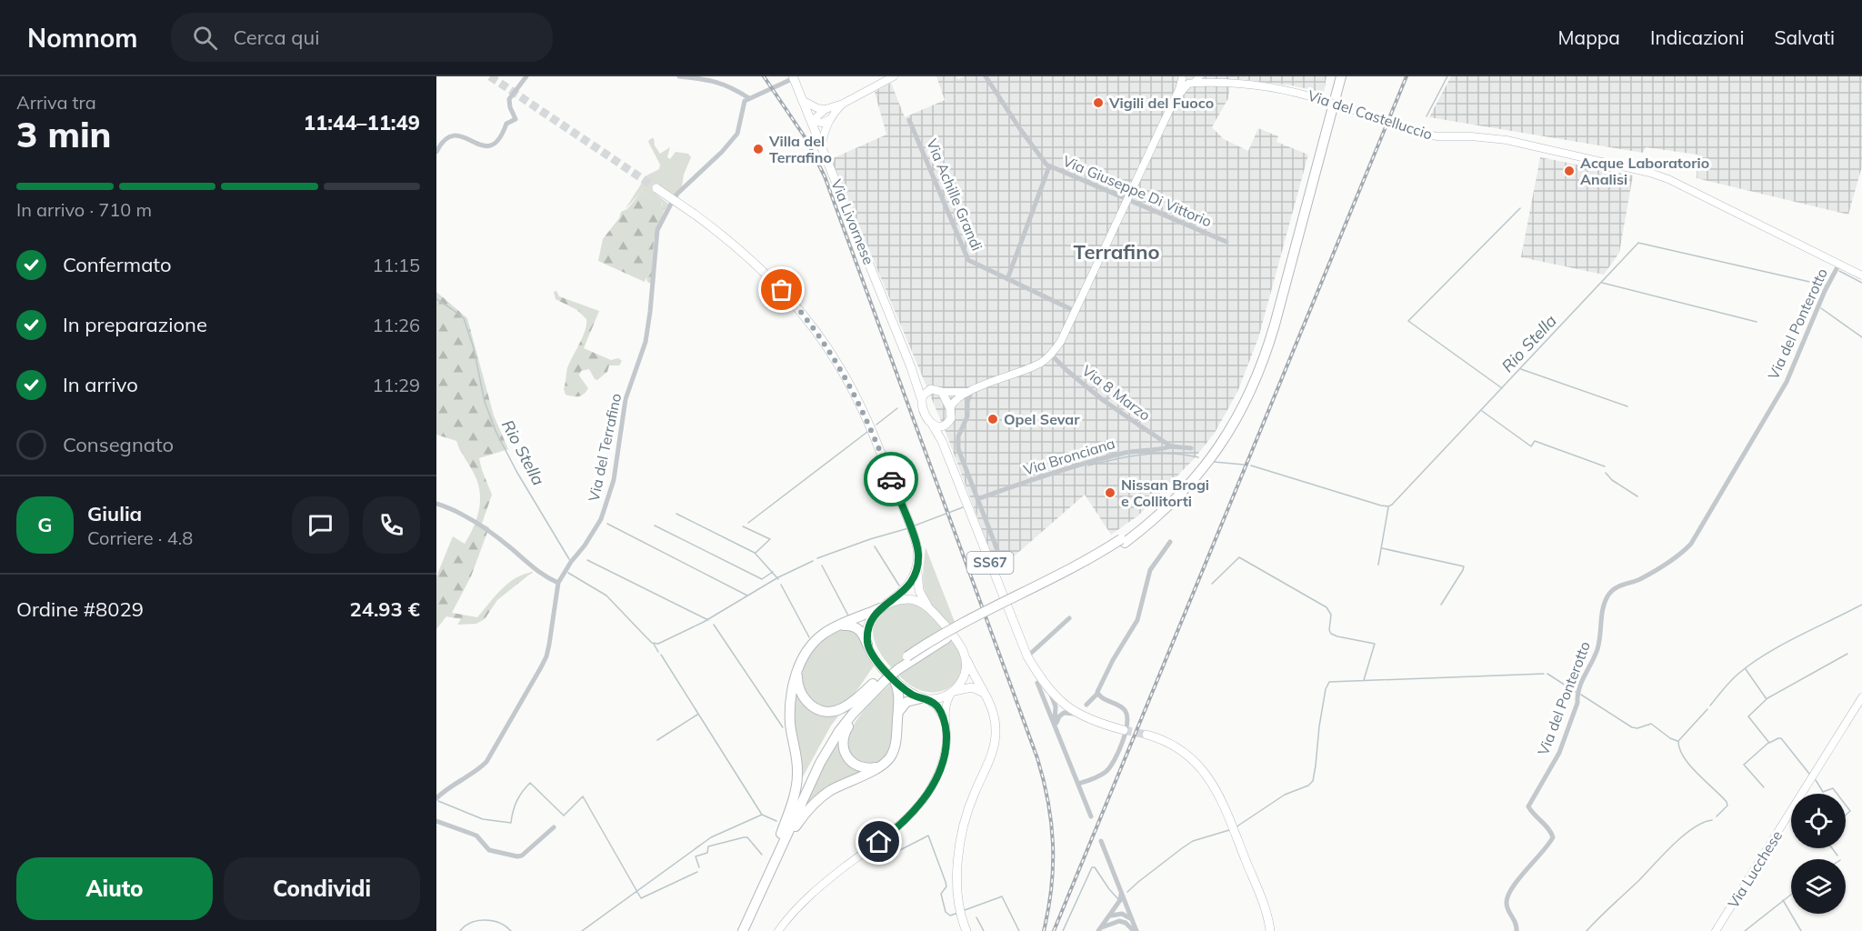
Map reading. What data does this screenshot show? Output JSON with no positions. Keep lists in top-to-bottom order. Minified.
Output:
{"streets":{"main road":["Via del Castelluccio","Via Livornese","SS67","Via Lucchese"],"street":["Via Giuseppe Di Vittorio","Via Achille Grandi","Via del Ponterotto","Via 8 Marzo","Via del Terrafino","Via Bronciana"]},"crossings":[["Via del Castelluccio","Via del Ponterotto"],["Via Livornese","SS67"],["Via 8 Marzo","Via Bronciana"]],"districts":["Terrafino"],"water":["Rio Stella"],"places":["Vigili del Fuoco","Villa del Terrafino","Acque Laboratorio Analisi","Opel Sevar","Nissan Brogi e Collitorti"],"page":{"header":"Nomnom","search":"Cerca qui","nav":["Mappa","Indicazioni","Salvati"],"heading":["3 min","Arriva tra","11:44–11:49"],"panel":["Giulia","Corriere · 4.8","Ordine #8029","24.93 €"],"bar":"In arrivo · 710 m","list":[["Confermato","11:15"],["In preparazione","11:26"],["In arrivo","11:29"],"Consegnato"],"round":"G","buttons":["Aiuto","Condividi"]}}
